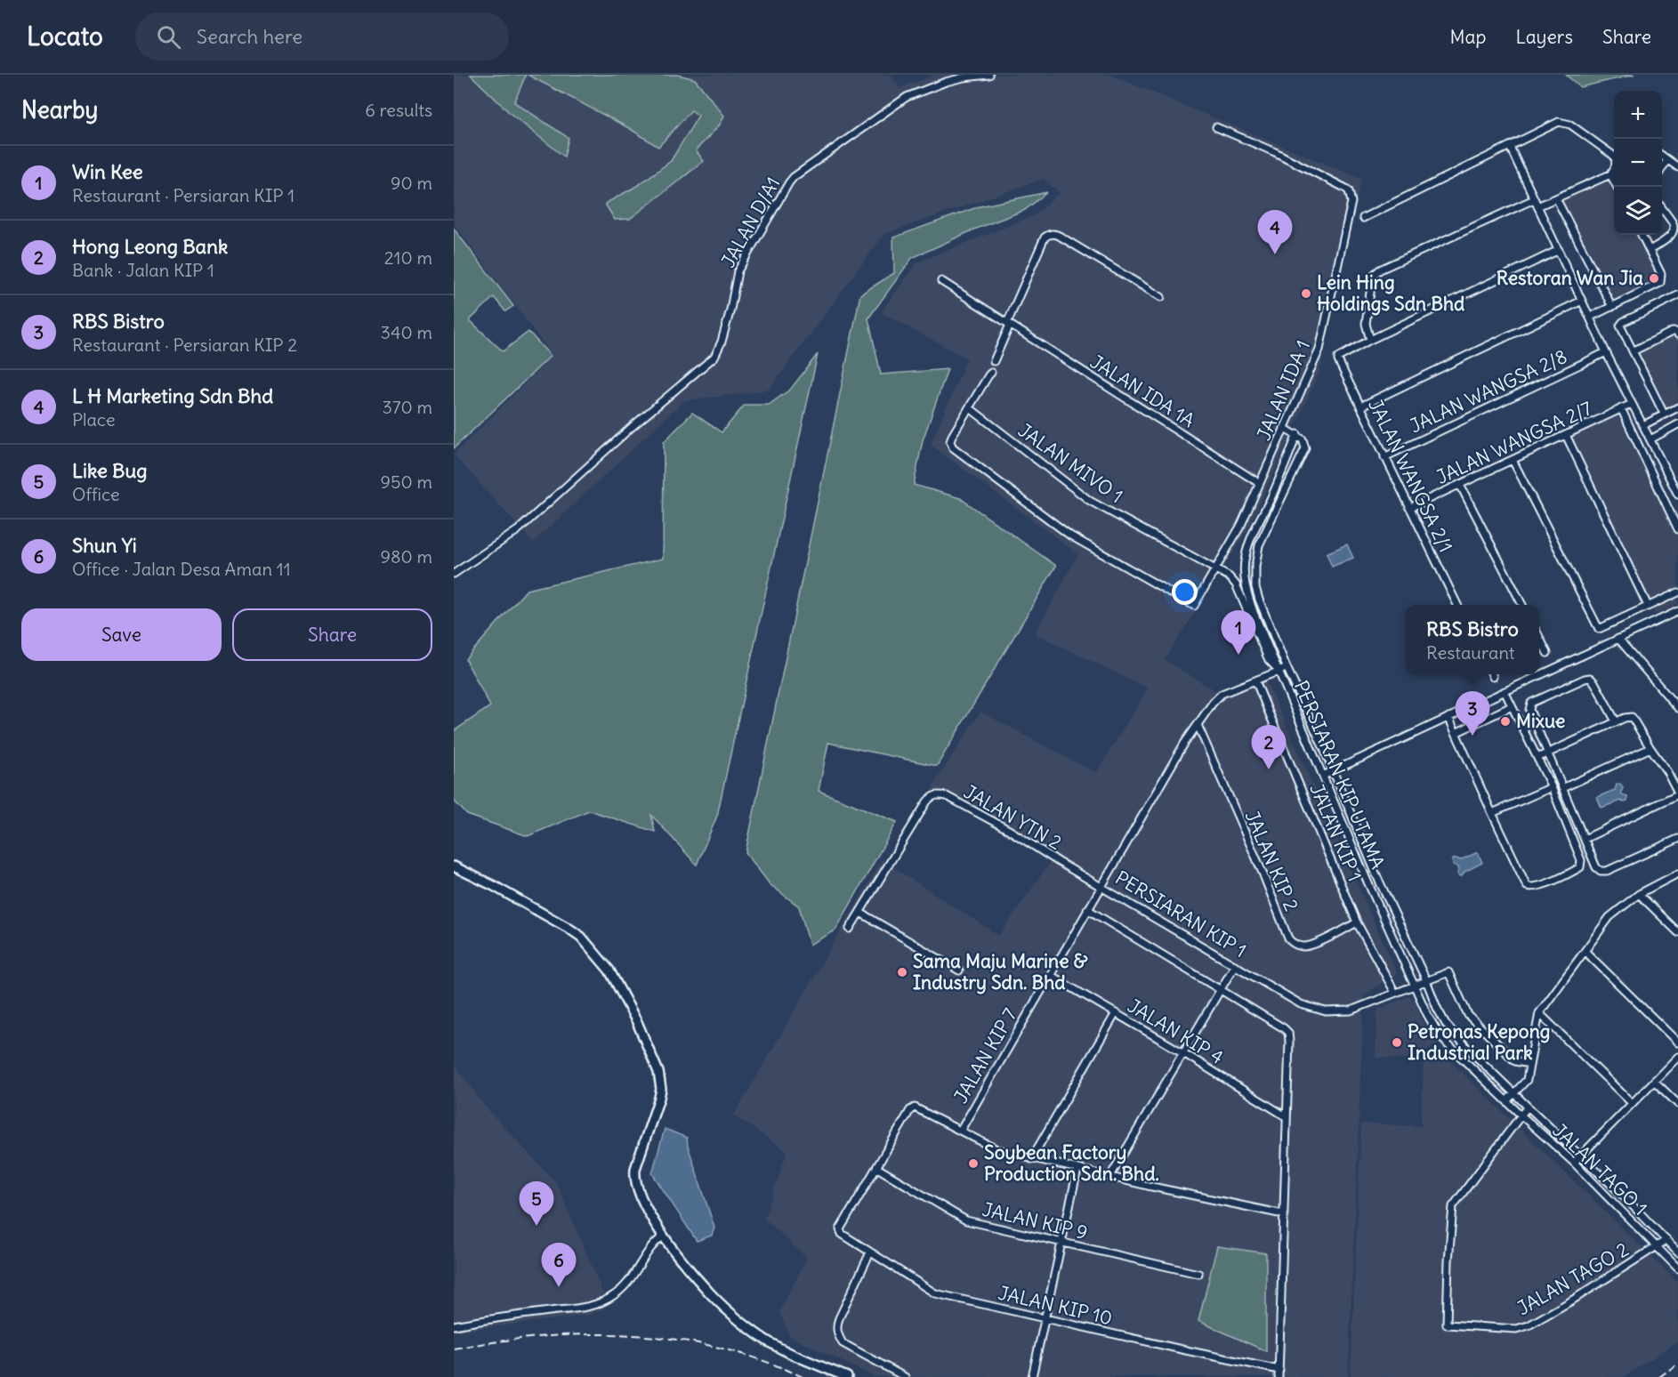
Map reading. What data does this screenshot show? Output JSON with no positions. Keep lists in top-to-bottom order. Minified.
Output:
{"streets":{"street":["JALAN D/A1","JALAN IDA 1","JALAN IDA 1A","JALAN WANGSA 2/8","JALAN WANGSA 2/7","JALAN MIVO 1","JALAN WANGSA 2/1","PERSIARAN KIP UTAMA","JALAN YTN 2","JALAN KIP 1","JALAN KIP 2","PERSIARAN KIP 1","JALAN KIP 4","JALAN KIP 7","JALAN TAGO 1","JALAN KIP 9","JALAN TAGO 2","JALAN KIP 10"]},"crossings":[["JALAN IDA 1","JALAN IDA 1A"],["JALAN IDA 1","JALAN MIVO 1"],["JALAN WANGSA 2/8","JALAN WANGSA 2/1"],["JALAN WANGSA 2/7","JALAN WANGSA 2/1"],["JALAN MIVO 1","PERSIARAN KIP UTAMA"],["JALAN MIVO 1","PERSIARAN KIP 1"],["PERSIARAN KIP UTAMA","PERSIARAN KIP 1"],["PERSIARAN KIP UTAMA","JALAN TAGO 1"],["JALAN YTN 2","PERSIARAN KIP 1"],["JALAN YTN 2","JALAN KIP 7"],["JALAN KIP 1","JALAN KIP 2"],["JALAN KIP 1","PERSIARAN KIP 1"],["JALAN KIP 2","PERSIARAN KIP 1"],["PERSIARAN KIP 1","JALAN KIP 7"],["JALAN KIP 4","JALAN KIP 7"],["JALAN TAGO 1","JALAN TAGO 2"],["JALAN KIP 9","JALAN KIP 10"]],"places":["Restoran Wan Jia","Lein Hing Holdings Sdn Bhd","Mixue","Sama Maju Marine & Industry Sdn. Bhd","Petronas Kepong Industrial Park","Soybean Factory Production Sdn. Bhd."],"page":{"header":"Locato","search":"Search here","nav":["Map","Layers","Share"],"heading":["Nearby","6 results"],"map_buttons":["+","−"],"list":[{"mark":"1","name":"Win Kee","note":"Restaurant · Persiaran KIP 1","value":"90 m"},{"mark":"2","name":"Hong Leong Bank","note":"Bank · Jalan KIP 1","value":"210 m"},{"mark":"3","name":"RBS Bistro","note":"Restaurant · Persiaran KIP 2","value":"340 m"},{"mark":"4","name":"L H Marketing Sdn Bhd","note":"Place","value":"370 m"},{"mark":"5","name":"Like Bug","note":"Office","value":"950 m"},{"mark":"6","name":"Shun Yi","note":"Office · Jalan Desa Aman 11","value":"980 m"}],"pins":["4","1","3","2","5","6"],"buttons":["Save","Share"],"popup":["RBS Bistro","Restaurant"]}}
